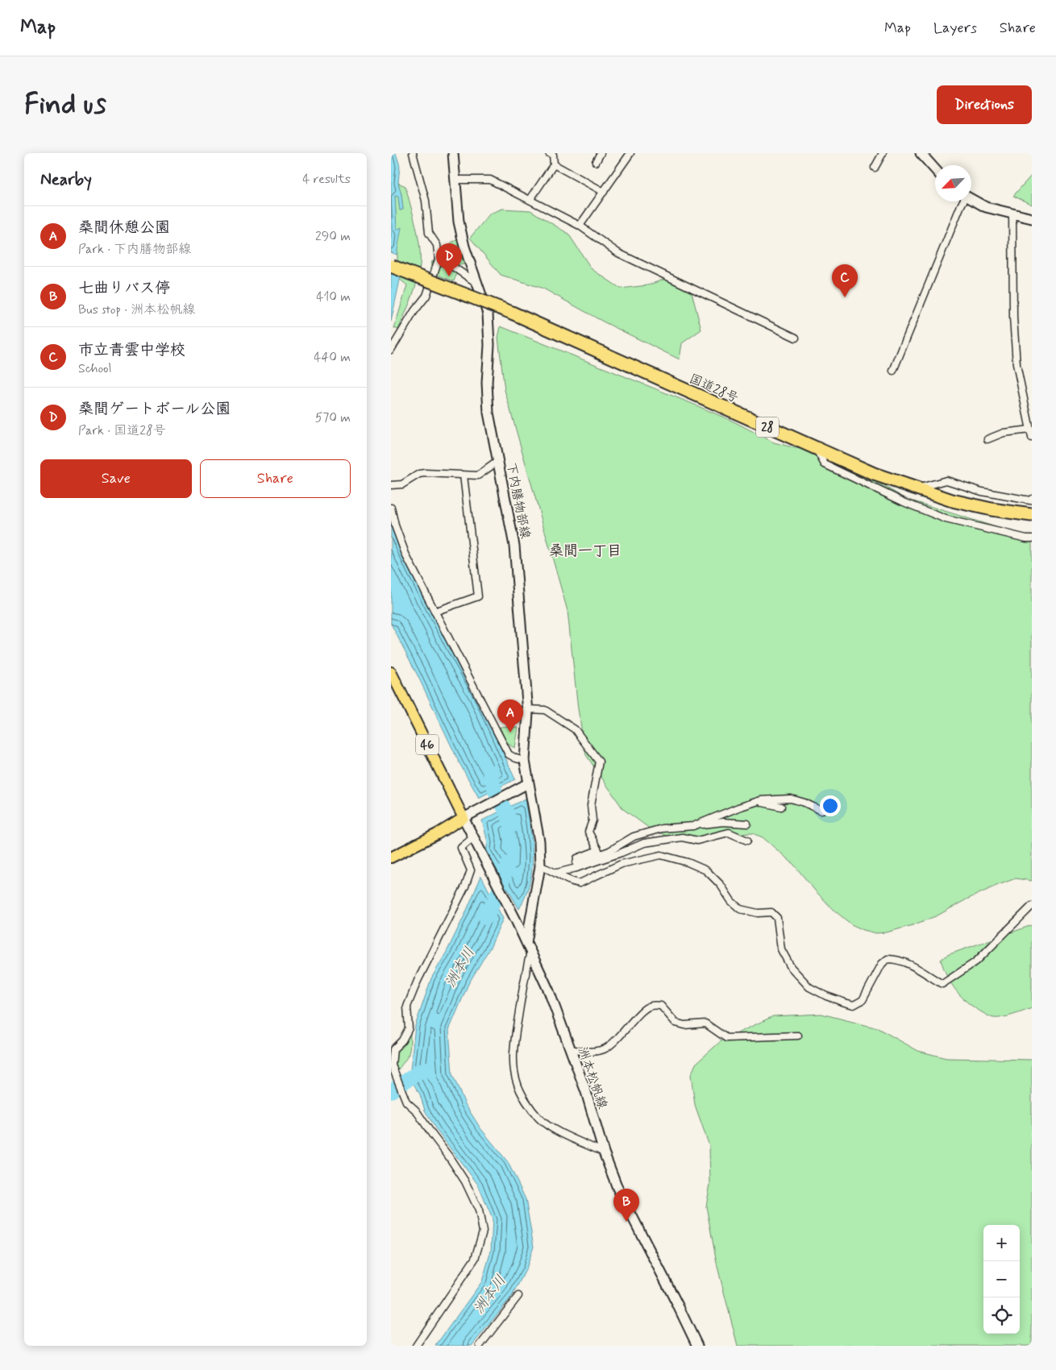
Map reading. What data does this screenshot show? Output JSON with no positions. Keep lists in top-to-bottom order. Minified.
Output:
{"streets":{"highway":["国道28号","28"],"main road":["下内膳物部線","46","洲本松帆線"]},"crossings":[["下内膳物部線","洲本松帆線"],["46","洲本松帆線"]],"districts":["桑間一丁目"],"water":["洲本川"],"north":"bottom left","page":{"header":"Map","nav":["Map","Layers","Share"],"buttons":["Directions",["Save","Share"]],"title":"Find us","heading":["Nearby","4 results"],"list":[{"mark":"A","name":"桑間休憩公園","note":"Park · 下内膳物部線","value":"290 m"},{"mark":"B","name":"七曲りバス停","note":"Bus stop · 洲本松帆線","value":"410 m"},{"mark":"C","name":"市立青雲中学校","note":"School","value":"440 m"},{"mark":"D","name":"桑間ゲートボール公園","note":"Park · 国道28号","value":"570 m"}],"pins":["D","C","A","B"],"map_buttons":["+","−"]}}
